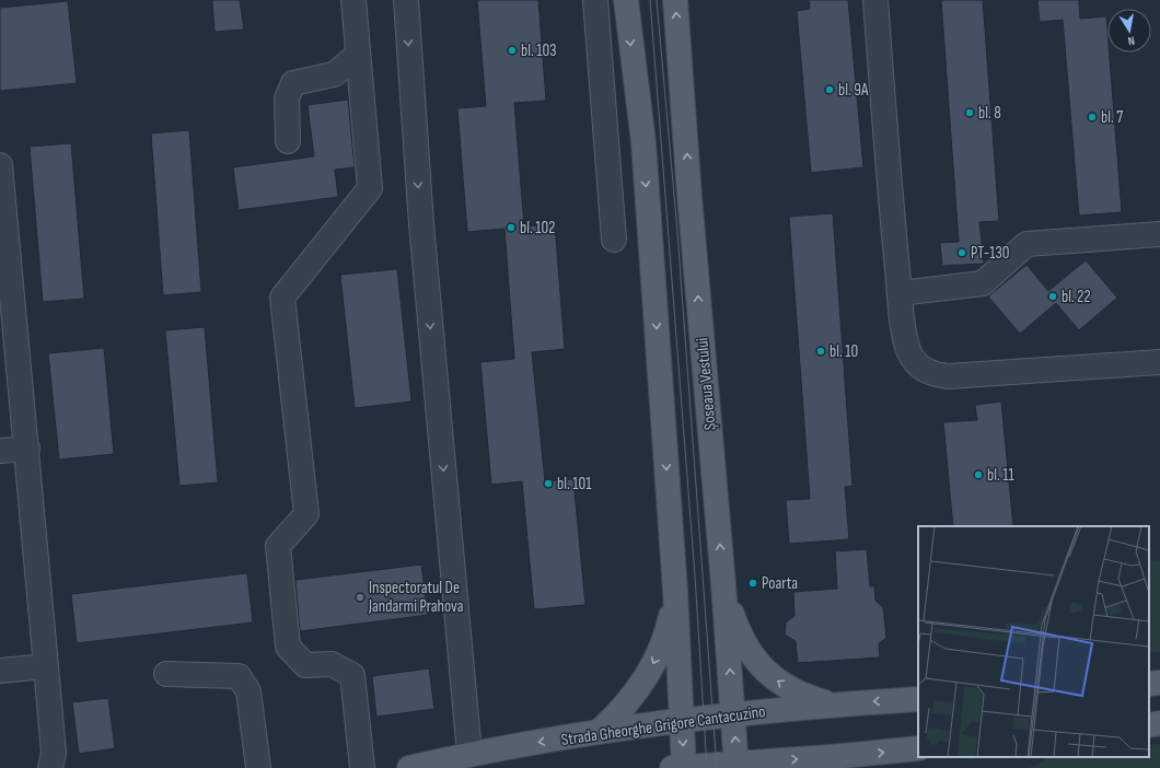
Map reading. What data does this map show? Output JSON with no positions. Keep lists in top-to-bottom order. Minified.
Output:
{"streets":{"main road":["Șoseaua Vestului","Strada Gheorghe Grigore Cantacuzino"]},"crossings":[["Șoseaua Vestului","Strada Gheorghe Grigore Cantacuzino"]],"places":["bl. 103","bl. 9A","bl. 8","bl. 7","bl. 102","PT-130","bl. 22","bl. 10","bl. 11","bl. 101","Poarta","Inspectoratul De Jandarmi Prahova"],"north":"bottom"}
